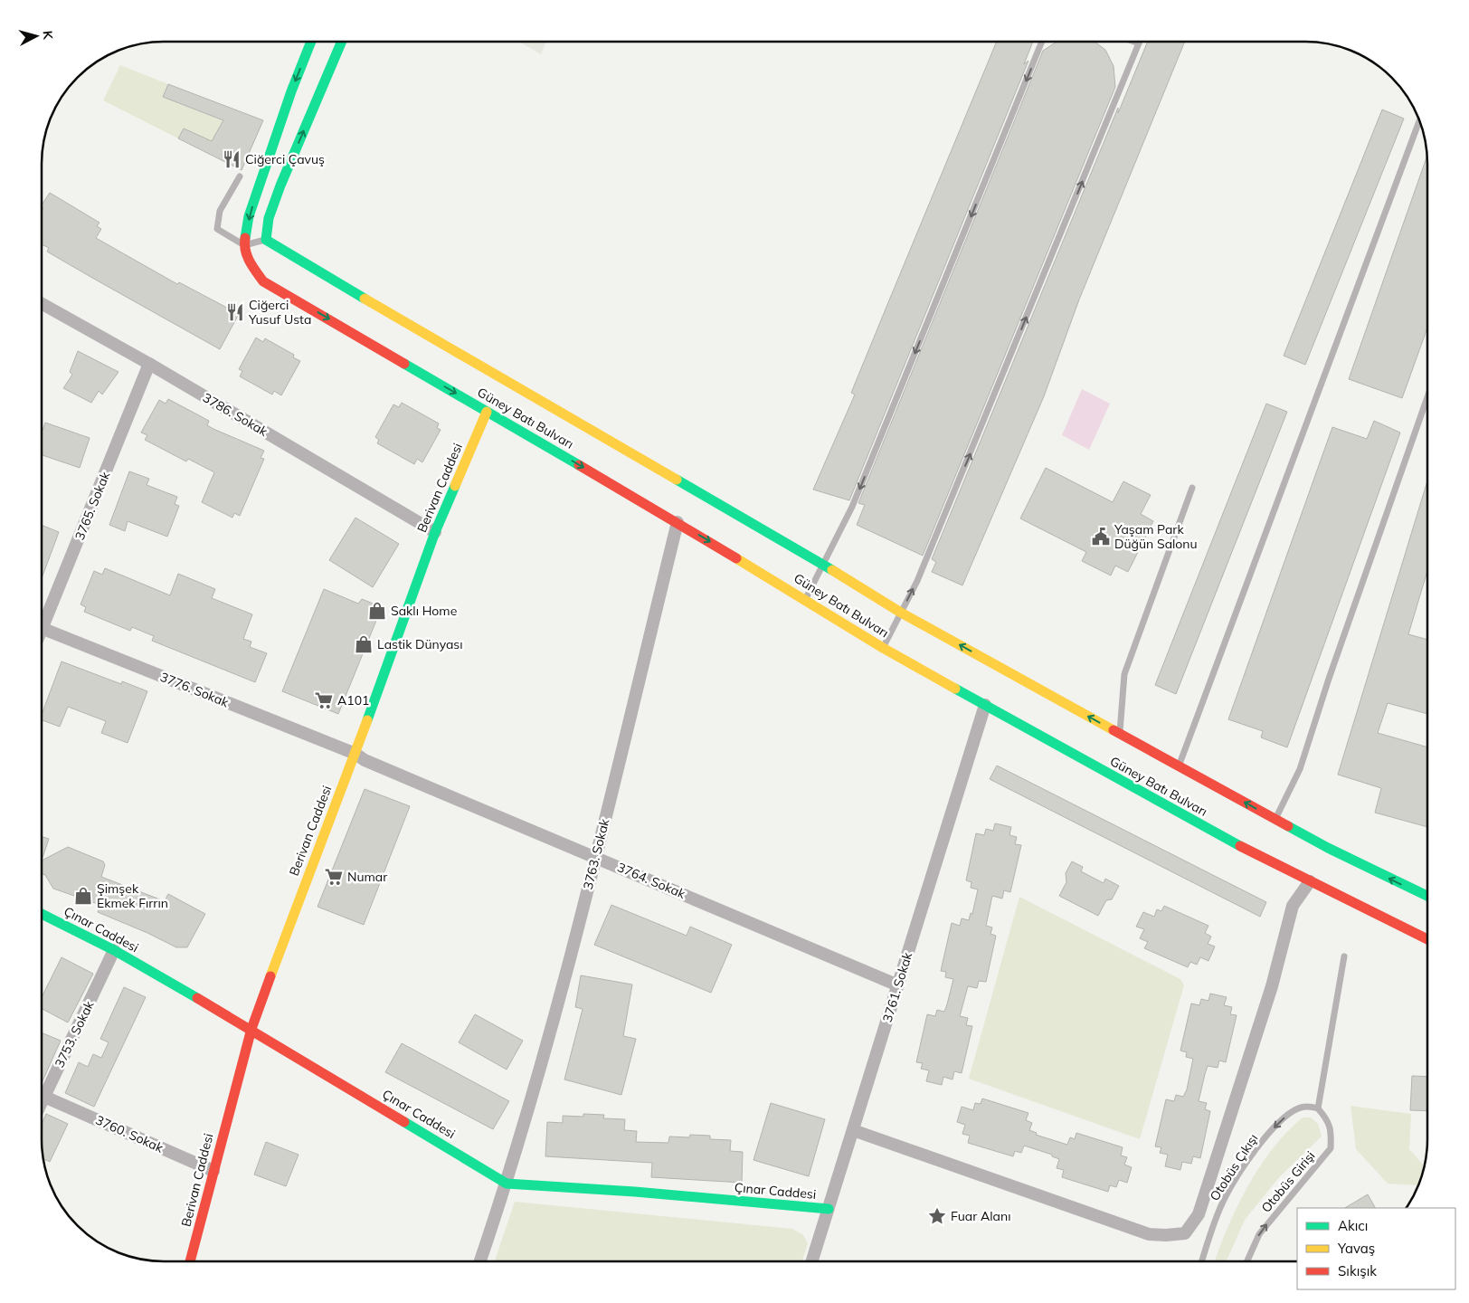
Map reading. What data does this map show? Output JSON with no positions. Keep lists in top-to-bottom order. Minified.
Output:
{"streets":{"street":["3786. Sokak","Güney Batı Bulvarı","Berivan Caddesi","3765. Sokak","3776. Sokak","3763. Sokak","3764. Sokak","Çınar Caddesi","3761. Sokak","3753. Sokak","3760. Sokak"],"lane":["Otobüs Çıkışı","Otobüs Girişi"]},"crossings":[["3786. Sokak","Berivan Caddesi"],["3786. Sokak","3765. Sokak"],["Güney Batı Bulvarı","Berivan Caddesi"],["Güney Batı Bulvarı","3763. Sokak"],["Güney Batı Bulvarı","3761. Sokak"],["Berivan Caddesi","3776. Sokak"],["Berivan Caddesi","3764. Sokak"],["Berivan Caddesi","Çınar Caddesi"],["Berivan Caddesi","3760. Sokak"],["3776. Sokak","3764. Sokak"],["3763. Sokak","3764. Sokak"],["3763. Sokak","Çınar Caddesi"],["3764. Sokak","3761. Sokak"],["Çınar Caddesi","3761. Sokak"],["Çınar Caddesi","3753. Sokak"],["3753. Sokak","3760. Sokak"],["Otobüs Çıkışı","Otobüs Girişi"]],"one_way":["Otobüs Çıkışı","Otobüs Girişi"],"places":{"restaurant":["Ciğerci Çavuş","Ciğerci Yusuf Usta"],"public building":["Yaşam Park Düğün Salonu"],"shop":["Saklı Home","Lastik Dünyası","Şimşek Ekmek Fırrın"],"supermarket":["A101","Numar"],"place":["Fuar Alanı"]},"legend":["Akıcı","Yavaş","Sıkışık"],"north":"right"}
